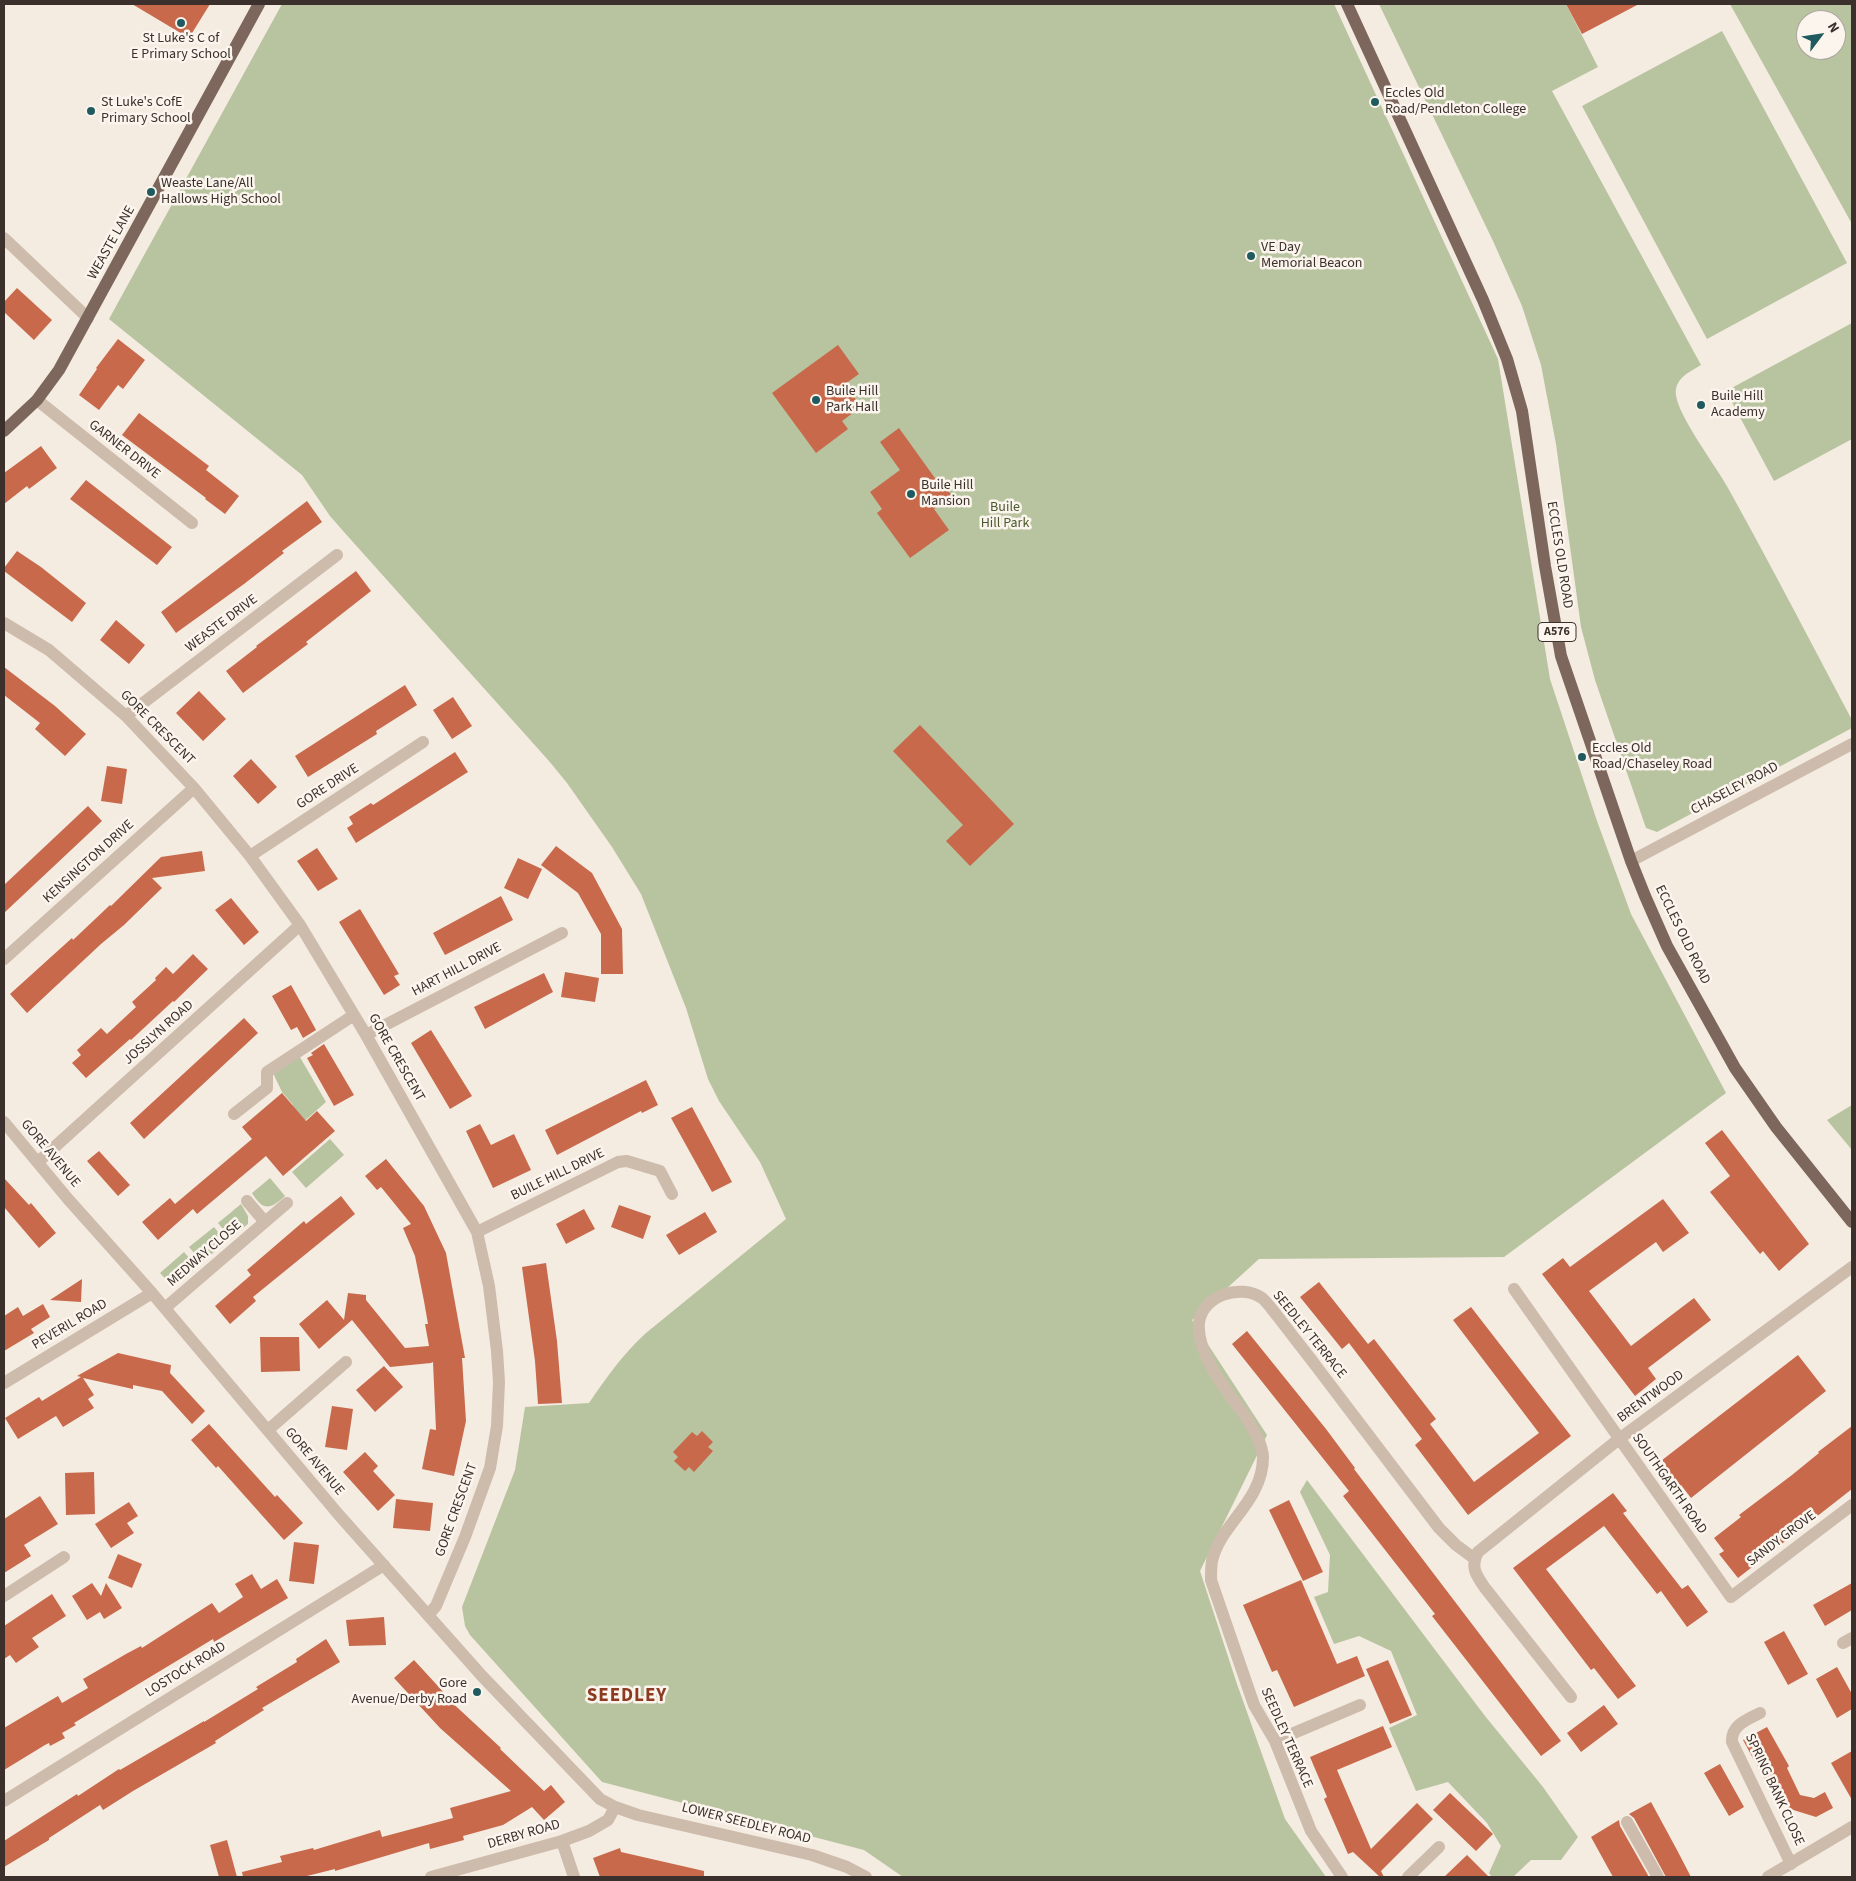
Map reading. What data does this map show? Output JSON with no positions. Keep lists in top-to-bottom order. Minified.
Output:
{"streets":{"main road":["WEASTE LANE","ECCLES OLD ROAD","A576"],"street":["GARNER DRIVE","WEASTE DRIVE","GORE CRESCENT","GORE DRIVE","CHASELEY ROAD","KENSINGTON DRIVE","HART HILL DRIVE","JOSSLYN ROAD","GORE AVENUE","BUILE HILL DRIVE","MEDWAY CLOSE","PEVERIL ROAD","SEEDLEY TERRACE","BRENTWOOD","SOUTHGARTH ROAD","SANDY GROVE","LOSTOCK ROAD","SPRING BANK CLOSE","LOWER SEEDLEY ROAD","DERBY ROAD"]},"crossings":[["WEASTE LANE","GARNER DRIVE"],["ECCLES OLD ROAD","CHASELEY ROAD"],["WEASTE DRIVE","GORE CRESCENT"],["GORE CRESCENT","GORE DRIVE"],["GORE CRESCENT","KENSINGTON DRIVE"],["GORE CRESCENT","HART HILL DRIVE"],["GORE CRESCENT","JOSSLYN ROAD"],["GORE CRESCENT","GORE AVENUE"],["GORE CRESCENT","BUILE HILL DRIVE"],["JOSSLYN ROAD","GORE AVENUE"],["GORE AVENUE","MEDWAY CLOSE"],["GORE AVENUE","PEVERIL ROAD"],["GORE AVENUE","LOSTOCK ROAD"],["GORE AVENUE","LOWER SEEDLEY ROAD"],["GORE AVENUE","DERBY ROAD"],["SEEDLEY TERRACE","BRENTWOOD"],["BRENTWOOD","SOUTHGARTH ROAD"],["SOUTHGARTH ROAD","SANDY GROVE"],["LOWER SEEDLEY ROAD","DERBY ROAD"]],"districts":["SEEDLEY"],"parks":["Buile Hill Park"],"places":["St Luke's C of E Primary School","Eccles Old Road/Pendleton College","St Luke's CofE Primary School","Weaste Lane/All Hallows High School","VE Day Memorial Beacon","Buile Hill Park Hall","Buile Hill Academy","Buile Hill Mansion","Eccles Old Road/Chaseley Road","Gore Avenue/Derby Road"],"north":"top right"}
